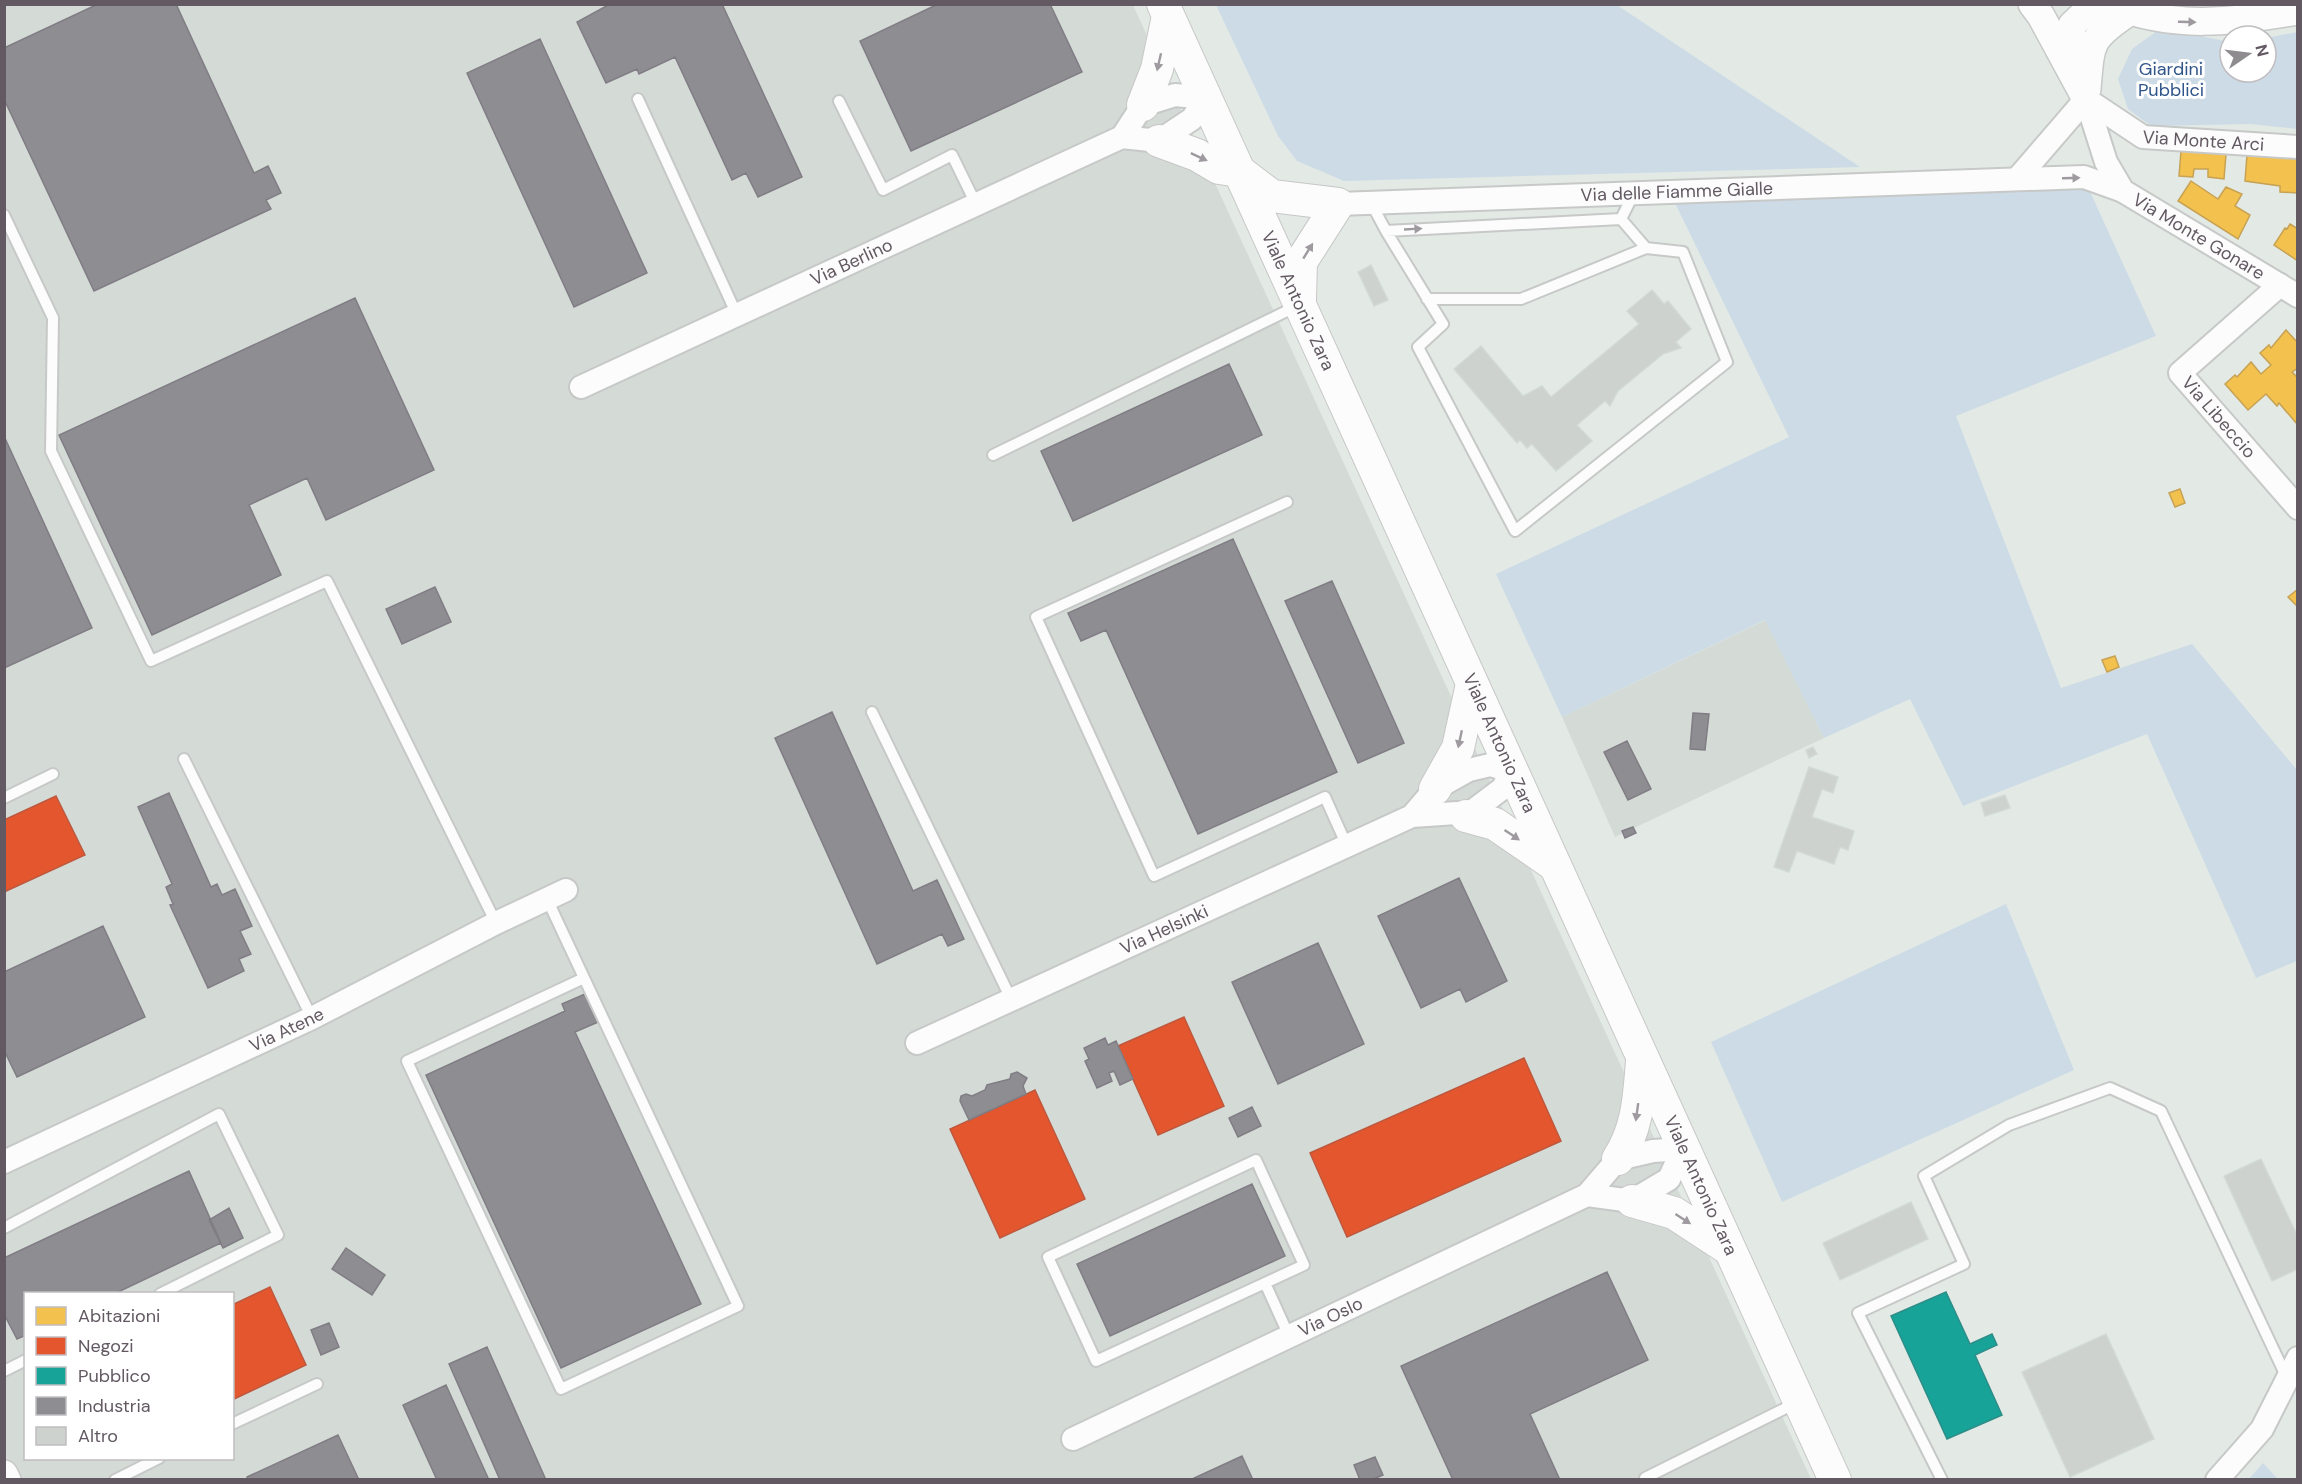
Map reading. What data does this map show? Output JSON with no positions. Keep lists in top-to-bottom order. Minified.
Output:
{"streets":{"main road":["Viale Antonio Zara"],"street":["Via Monte Arci","Via delle Fiamme Gialle","Via Monte Gonare","Via Berlino","Via Libeccio","Via Helsinki","Via Atene","Via Oslo"]},"crossings":[["Via Monte Arci","Via Monte Gonare"],["Via delle Fiamme Gialle","Via Monte Gonare"],["Via Monte Gonare","Via Libeccio"],["Viale Antonio Zara","Via Helsinki"]],"parks":["Giardini Pubblici"],"legend":["Abitazioni","Negozi","Pubblico","Industria","Altro"],"north":"right"}
